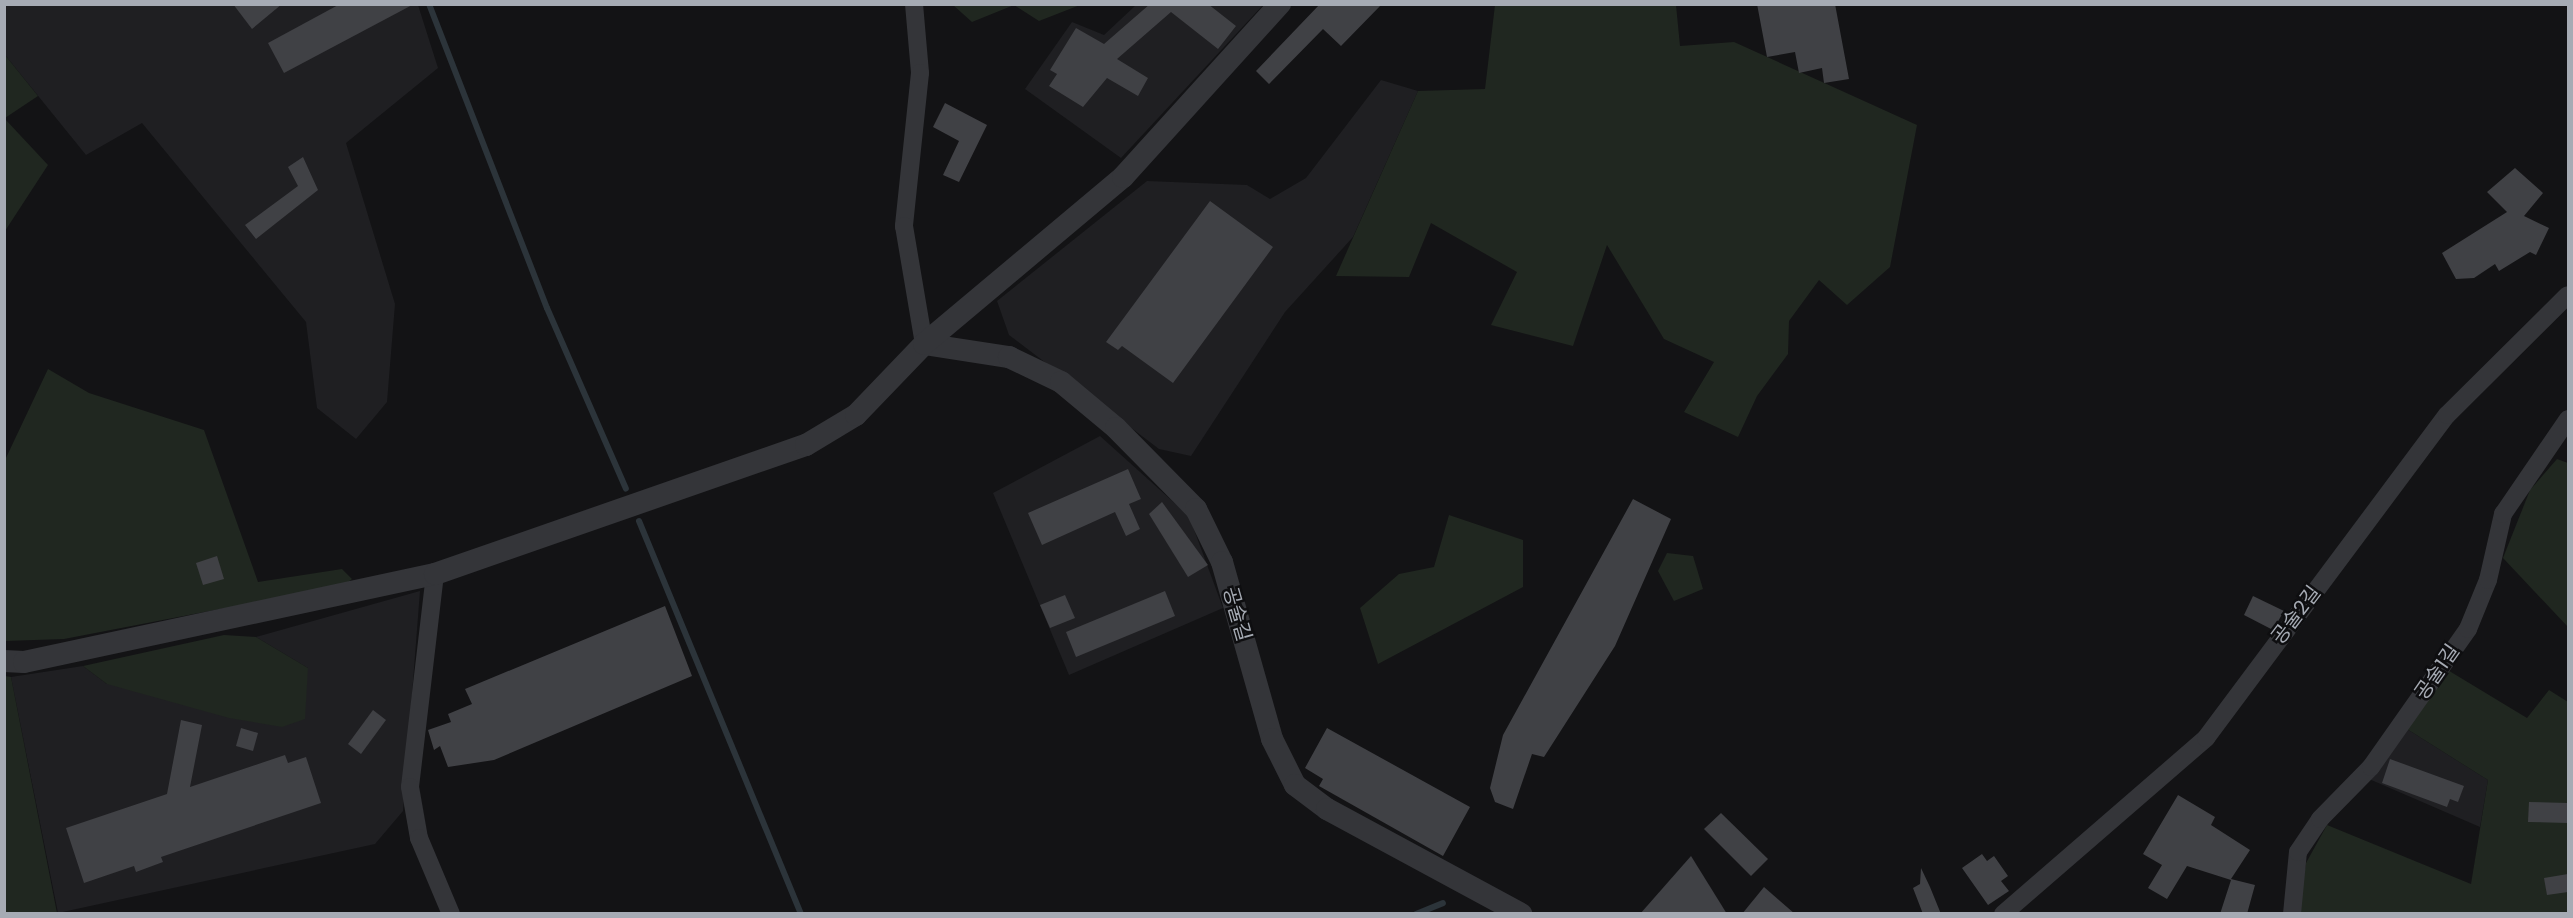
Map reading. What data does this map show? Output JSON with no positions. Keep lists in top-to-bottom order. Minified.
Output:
{"streets":{"street":["공술길","공술2길","공술1길"]}}
